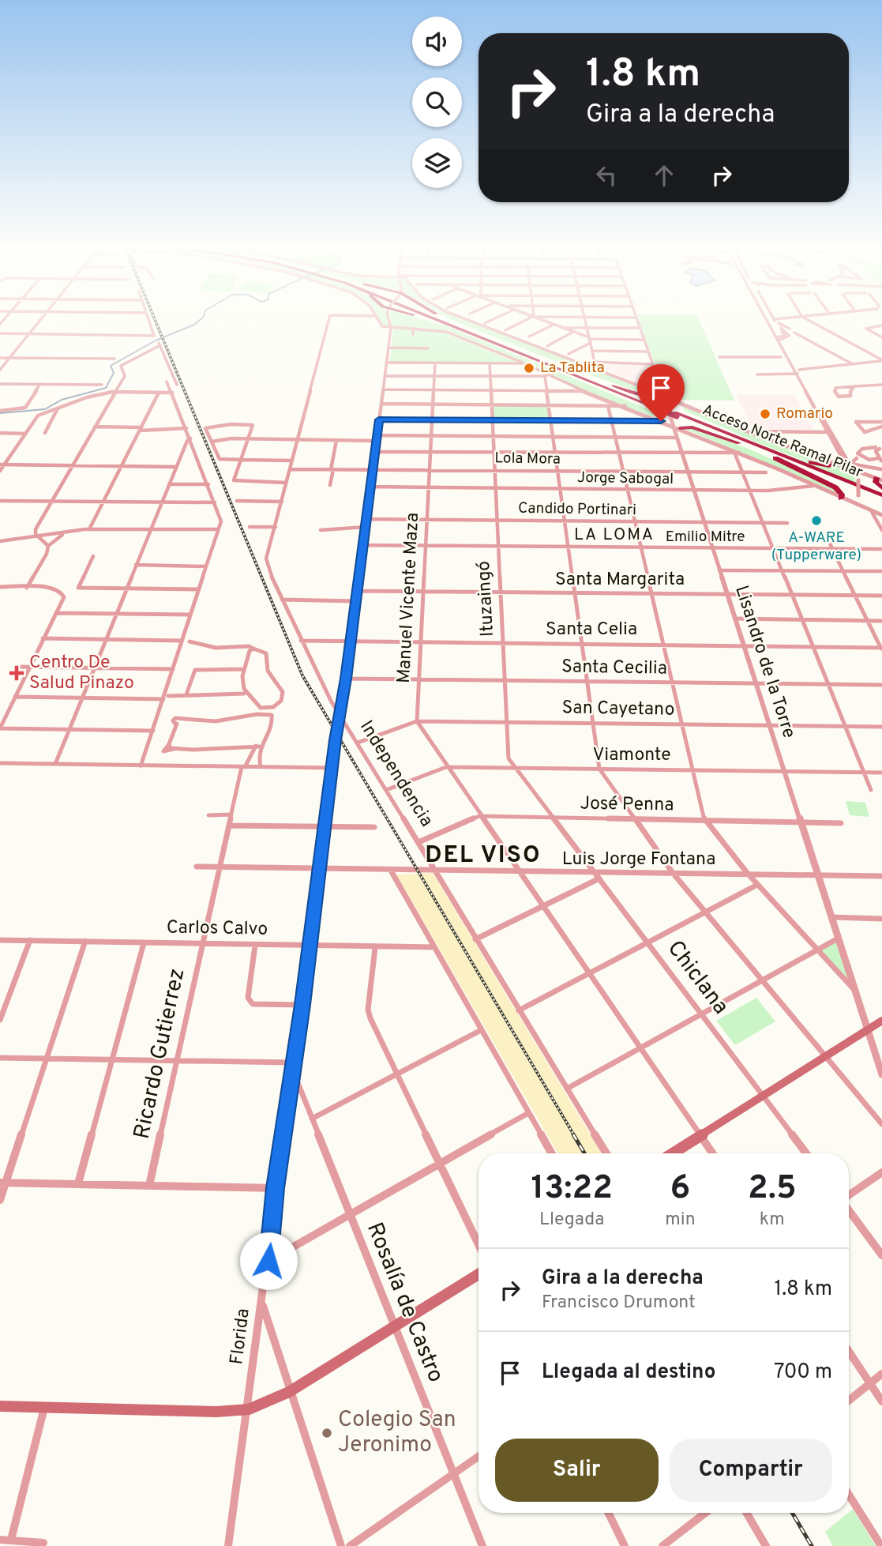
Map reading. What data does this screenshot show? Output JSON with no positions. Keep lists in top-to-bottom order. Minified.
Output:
{"streets":{"highway":["Acceso Norte Ramal Pilar"],"street":["Lola Mora","Jorge Sabogal","Candido Portinari","Emilio Mitre","Santa Margarita","Manuel Vicente Maza","Ituzaingó","Santa Celia","Lisandro de la Torre","Santa Cecilia","San Cayetano","Viamonte","Independencia","José Penna","Luis Jorge Fontana","Carlos Calvo","Chiclana","Ricardo Gutierrez","Rosalía de Castro","Florida"]},"crossings":[["Acceso Norte Ramal Pilar","Lisandro de la Torre"],["Lola Mora","Manuel Vicente Maza"],["Lola Mora","Ituzaingó"],["Lola Mora","Lisandro de la Torre"],["Lola Mora","Florida"],["Jorge Sabogal","Manuel Vicente Maza"],["Jorge Sabogal","Ituzaingó"],["Jorge Sabogal","Lisandro de la Torre"],["Jorge Sabogal","Florida"],["Candido Portinari","Manuel Vicente Maza"],["Candido Portinari","Ituzaingó"],["Candido Portinari","Lisandro de la Torre"],["Candido Portinari","Florida"],["Emilio Mitre","Manuel Vicente Maza"],["Emilio Mitre","Ituzaingó"],["Emilio Mitre","Lisandro de la Torre"],["Emilio Mitre","Florida"],["Santa Margarita","Manuel Vicente Maza"],["Santa Margarita","Ituzaingó"],["Santa Margarita","Lisandro de la Torre"],["Santa Margarita","Florida"],["Manuel Vicente Maza","Santa Celia"],["Manuel Vicente Maza","Santa Cecilia"],["Manuel Vicente Maza","San Cayetano"],["Ituzaingó","Santa Celia"],["Ituzaingó","Santa Cecilia"],["Ituzaingó","San Cayetano"],["Ituzaingó","Viamonte"],["Ituzaingó","José Penna"],["Ituzaingó","Chiclana"],["Santa Celia","Lisandro de la Torre"],["Santa Celia","Independencia"],["Santa Celia","Florida"],["Lisandro de la Torre","Santa Cecilia"],["Lisandro de la Torre","San Cayetano"],["Lisandro de la Torre","Viamonte"],["Lisandro de la Torre","José Penna"],["Lisandro de la Torre","Luis Jorge Fontana"],["Santa Cecilia","Florida"],["San Cayetano","Independencia"],["Viamonte","Independencia"],["Independencia","José Penna"],["Independencia","Luis Jorge Fontana"],["Independencia","Florida"],["José Penna","Chiclana"],["Luis Jorge Fontana","Chiclana"],["Luis Jorge Fontana","Ricardo Gutierrez"],["Luis Jorge Fontana","Florida"],["Carlos Calvo","Ricardo Gutierrez"],["Carlos Calvo","Florida"],["Rosalía de Castro","Florida"]],"districts":["LA LOMA","DEL VISO"],"places":{"other":["La Tablita","Romario","A-WARE (Tupperware)","Colegio San Jeronimo"],"health":["Centro De Salud Pinazo"]},"page":{"turn":["1.8 km","Gira a la derecha"],"eta":["13:22","Llegada","6","min","2.5","km"],"list":[{"name":"Gira a la derecha","note":"Francisco Drumont","value":"1.8 km"},{"name":"Llegada al destino","value":"700 m"}],"buttons":["Salir","Compartir"]}}
